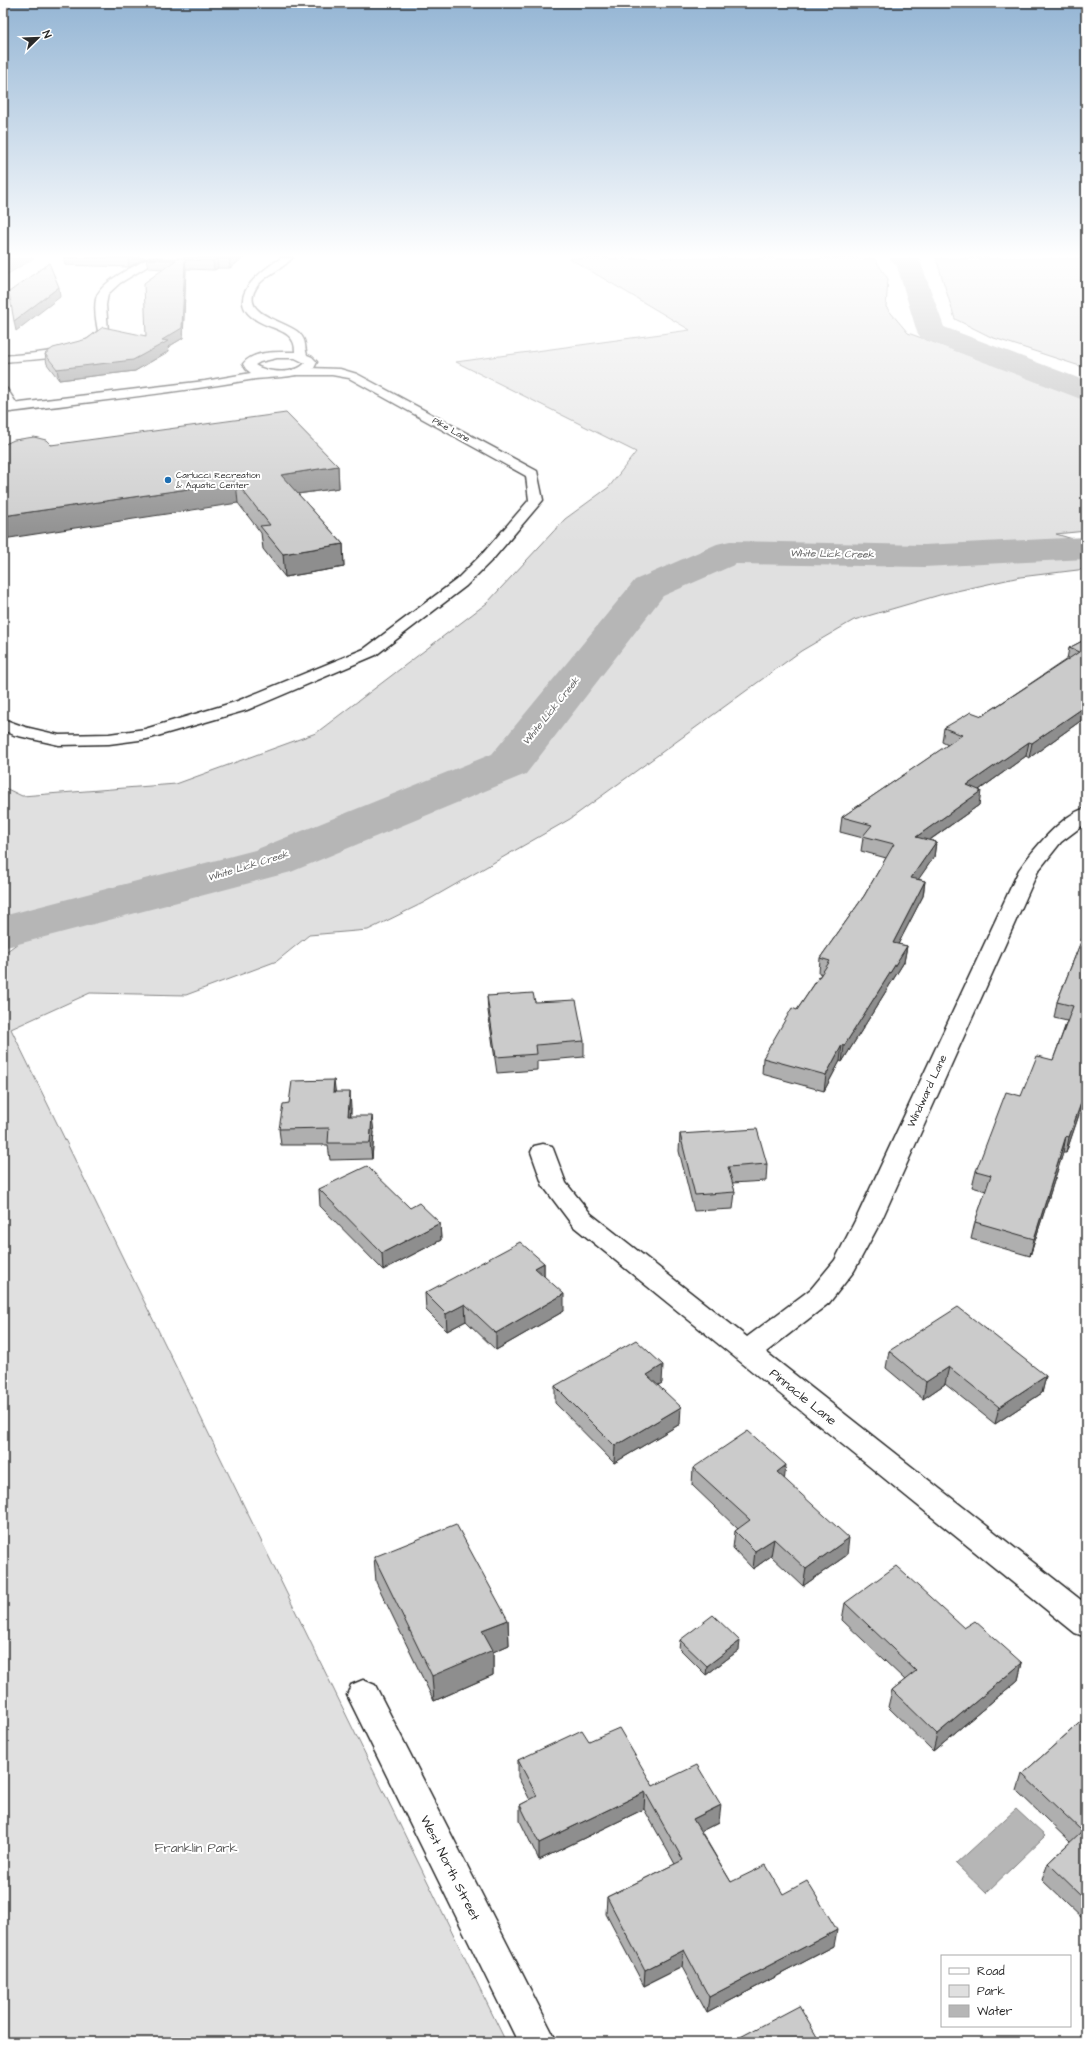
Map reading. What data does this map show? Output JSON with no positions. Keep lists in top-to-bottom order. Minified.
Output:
{"streets":{"street":["Pike Lane","Windward Lane","Pinnacle Lane","West North Street"]},"crossings":[["Windward Lane","Pinnacle Lane"]],"water":["White Lick Creek"],"parks":["Franklin Park"],"places":["Carlucci Recreation & Aquatic Center"],"legend":["Road","Park","Water"],"north":"top right"}
